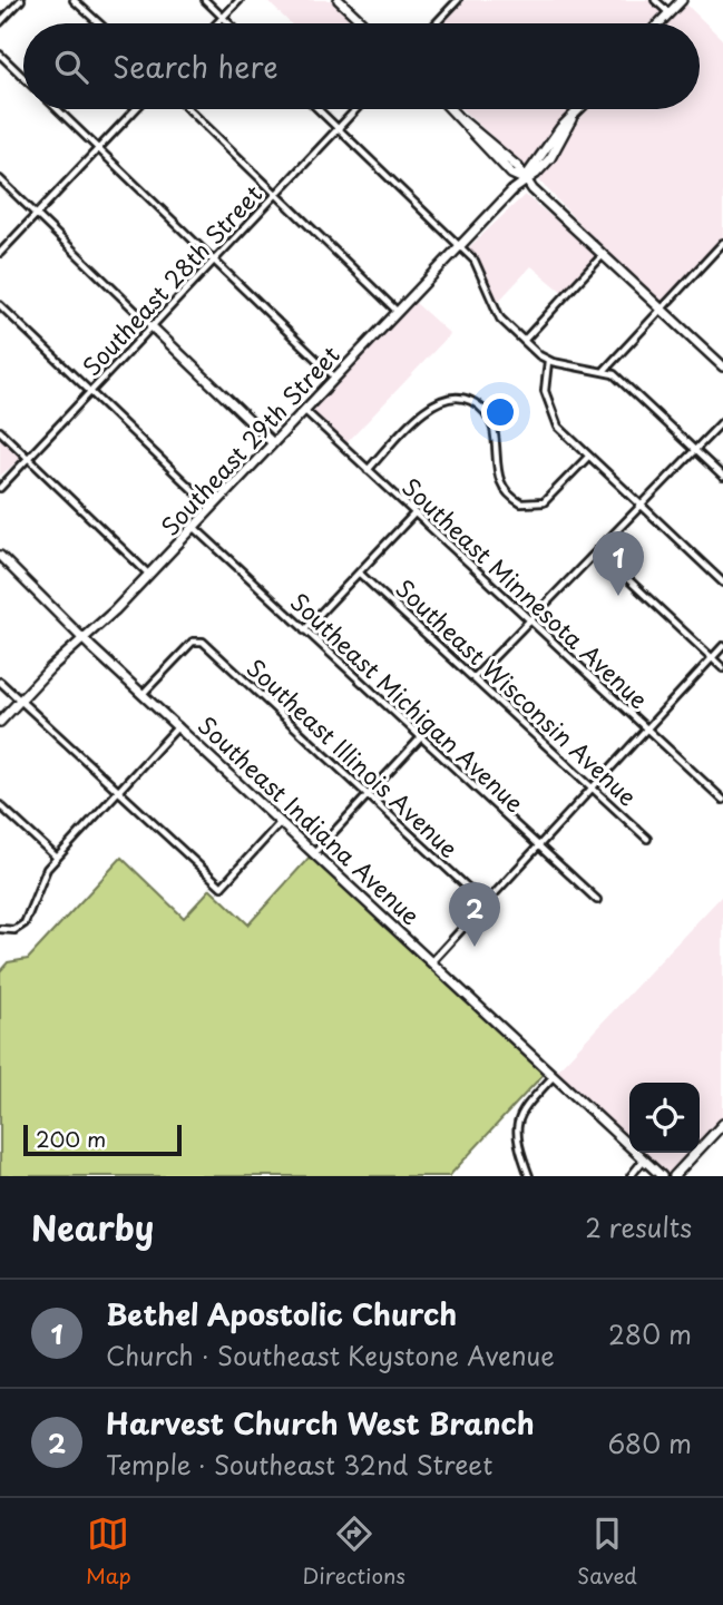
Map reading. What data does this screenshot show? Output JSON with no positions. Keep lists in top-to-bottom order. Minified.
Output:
{"streets":{"main road":["Southeast 29th Street","Southeast Indiana Avenue"],"street":["Southeast 28th Street","Southeast Minnesota Avenue","Southeast Wisconsin Avenue","Southeast Michigan Avenue","Southeast Illinois Avenue"]},"crossings":[["Southeast 29th Street","Southeast Minnesota Avenue"],["Southeast 29th Street","Southeast Michigan Avenue"],["Southeast 29th Street","Southeast Indiana Avenue"],["Southeast Illinois Avenue","Southeast Indiana Avenue"]],"scale_bar":"200 m","page":{"search":"Search here","pins":["1","2"],"scale":"200 m","heading":["Nearby","2 results"],"list":[{"mark":"1","name":"Bethel Apostolic Church","note":"Church · Southeast Keystone Avenue","value":"280 m"},{"mark":"2","name":"Harvest Church West Branch","note":"Temple · Southeast 32nd Street","value":"680 m"}],"nav":["Map","Directions","Saved"]}}
